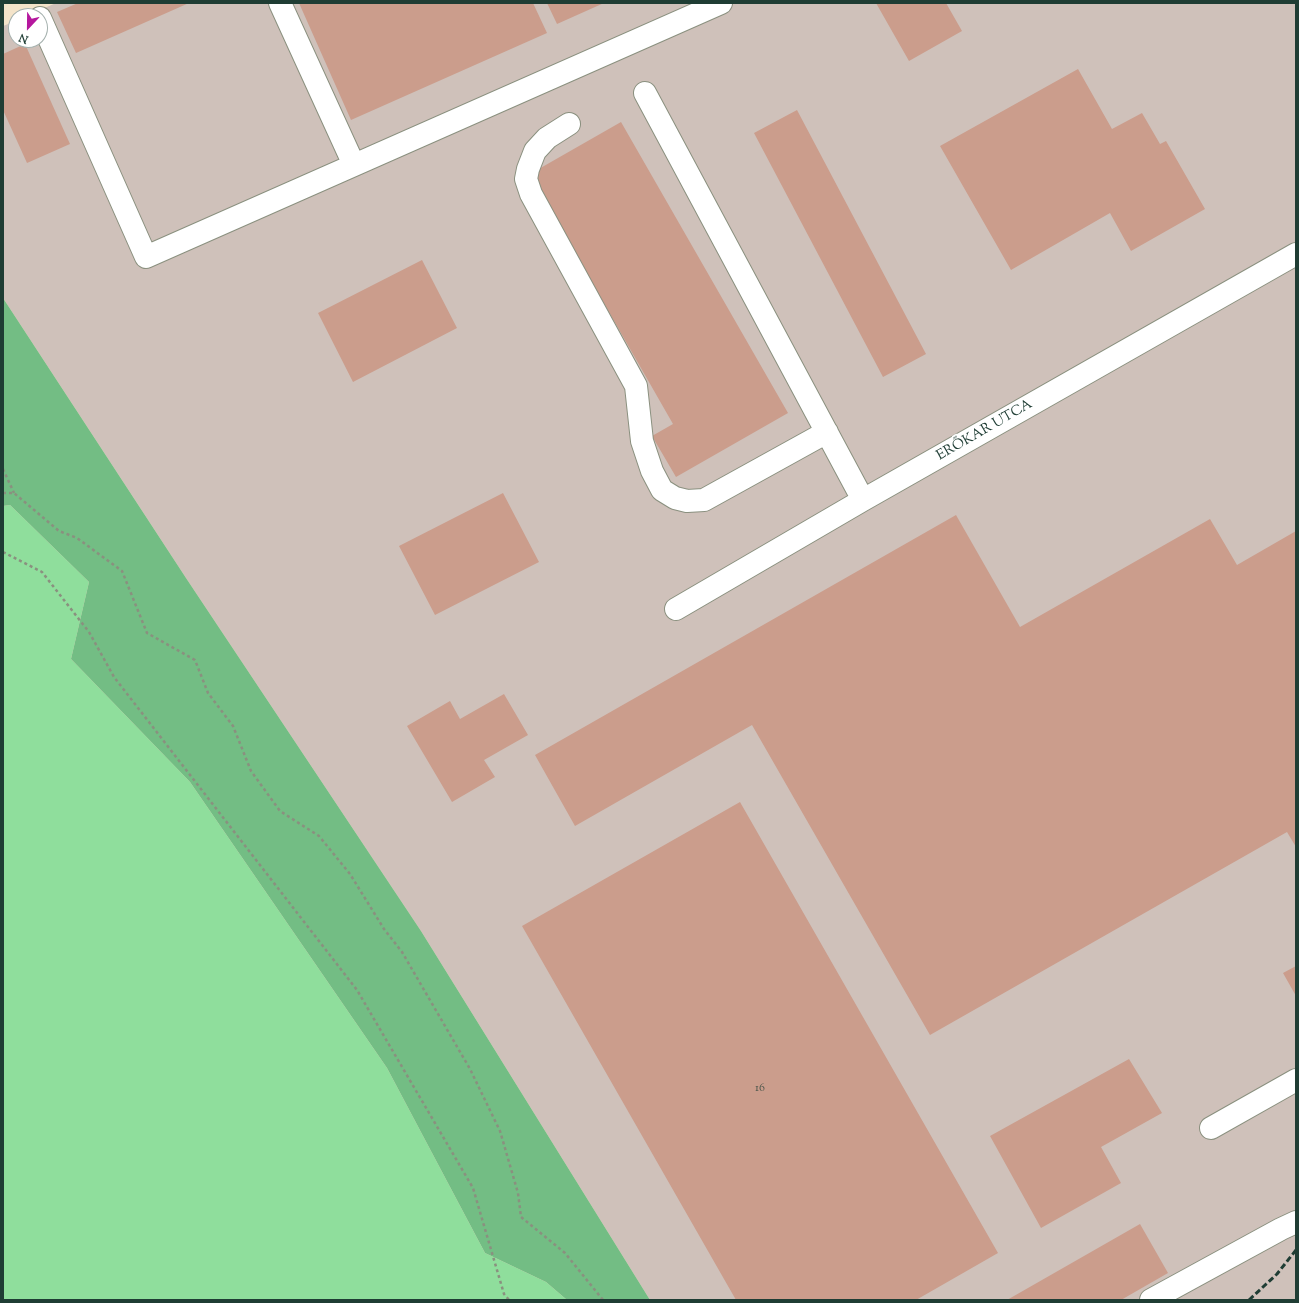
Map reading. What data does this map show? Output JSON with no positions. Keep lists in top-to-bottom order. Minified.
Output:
{"streets":{"street":["ERŐKAR UTCA"]},"house_numbers":["16"],"north":"bottom"}
